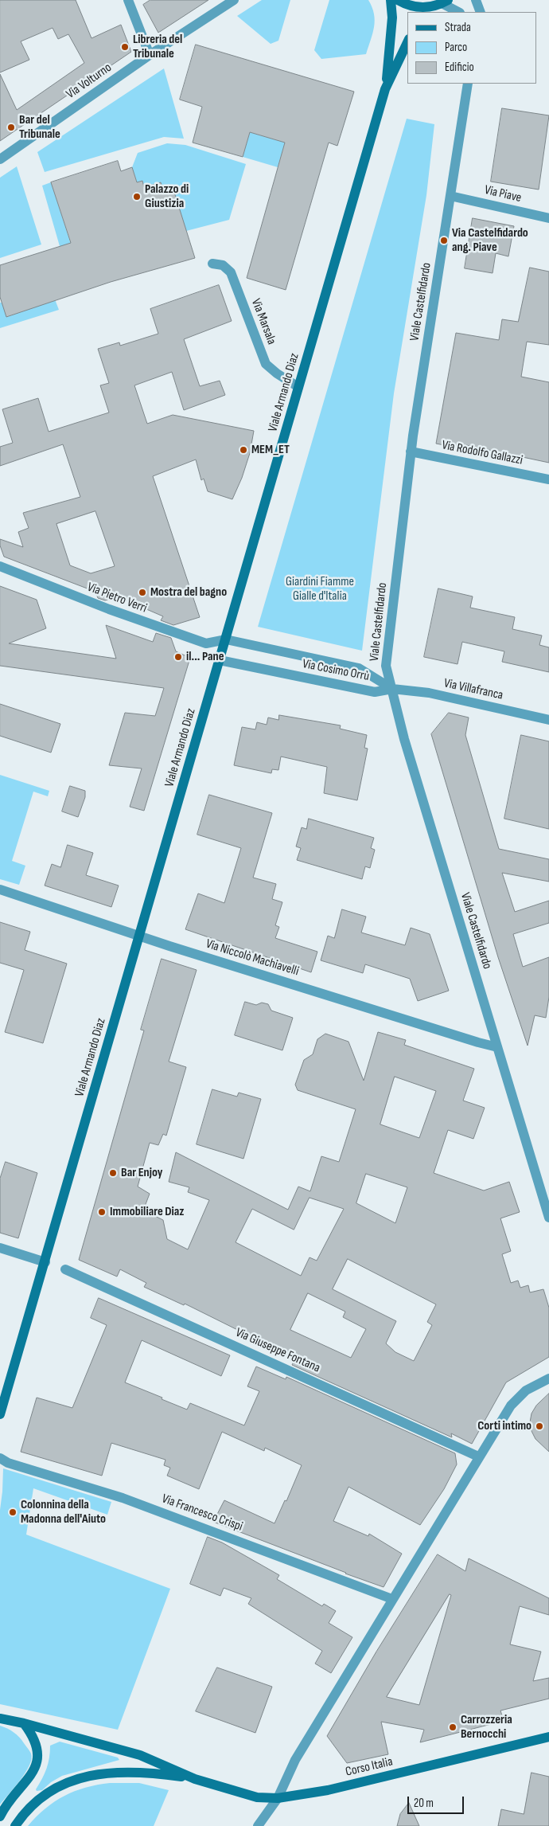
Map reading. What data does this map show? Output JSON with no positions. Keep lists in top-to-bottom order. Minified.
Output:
{"streets":{"main road":["Viale Armando Diaz","Corso Italia"],"street":["Via Volturno","Via Piave","Viale Castelfidardo","Via Marsala","Via Rodolfo Gallazzi","Via Pietro Verri","Via Cosimo Orrù","Via Villafranca","Via Niccolò Machiavelli","Via Giuseppe Fontana","Via Francesco Crispi"]},"crossings":[["Via Piave","Viale Castelfidardo"],["Viale Castelfidardo","Via Rodolfo Gallazzi"],["Viale Castelfidardo","Via Cosimo Orrù"],["Viale Castelfidardo","Via Villafranca"],["Viale Castelfidardo","Via Niccolò Machiavelli"],["Via Marsala","Viale Armando Diaz"],["Viale Armando Diaz","Via Pietro Verri"],["Viale Armando Diaz","Via Cosimo Orrù"],["Viale Armando Diaz","Via Niccolò Machiavelli"],["Via Pietro Verri","Via Cosimo Orrù"],["Via Cosimo Orrù","Via Villafranca"]],"parks":["Giardini Fiamme Gialle d'Italia"],"places":["Libreria del Tribunale","Bar del Tribunale","Palazzo di Giustizia","Via Castelfidardo ang. Piave","MEM_ET","Mostra del bagno","il... Pane","Bar Enjoy","Immobiliare Diaz","Corti intimo","Colonnina della Madonna dell'Aiuto","Carrozzeria Bernocchi"],"legend":["Strada","Parco","Edificio"],"scale_bar":"20 m"}
